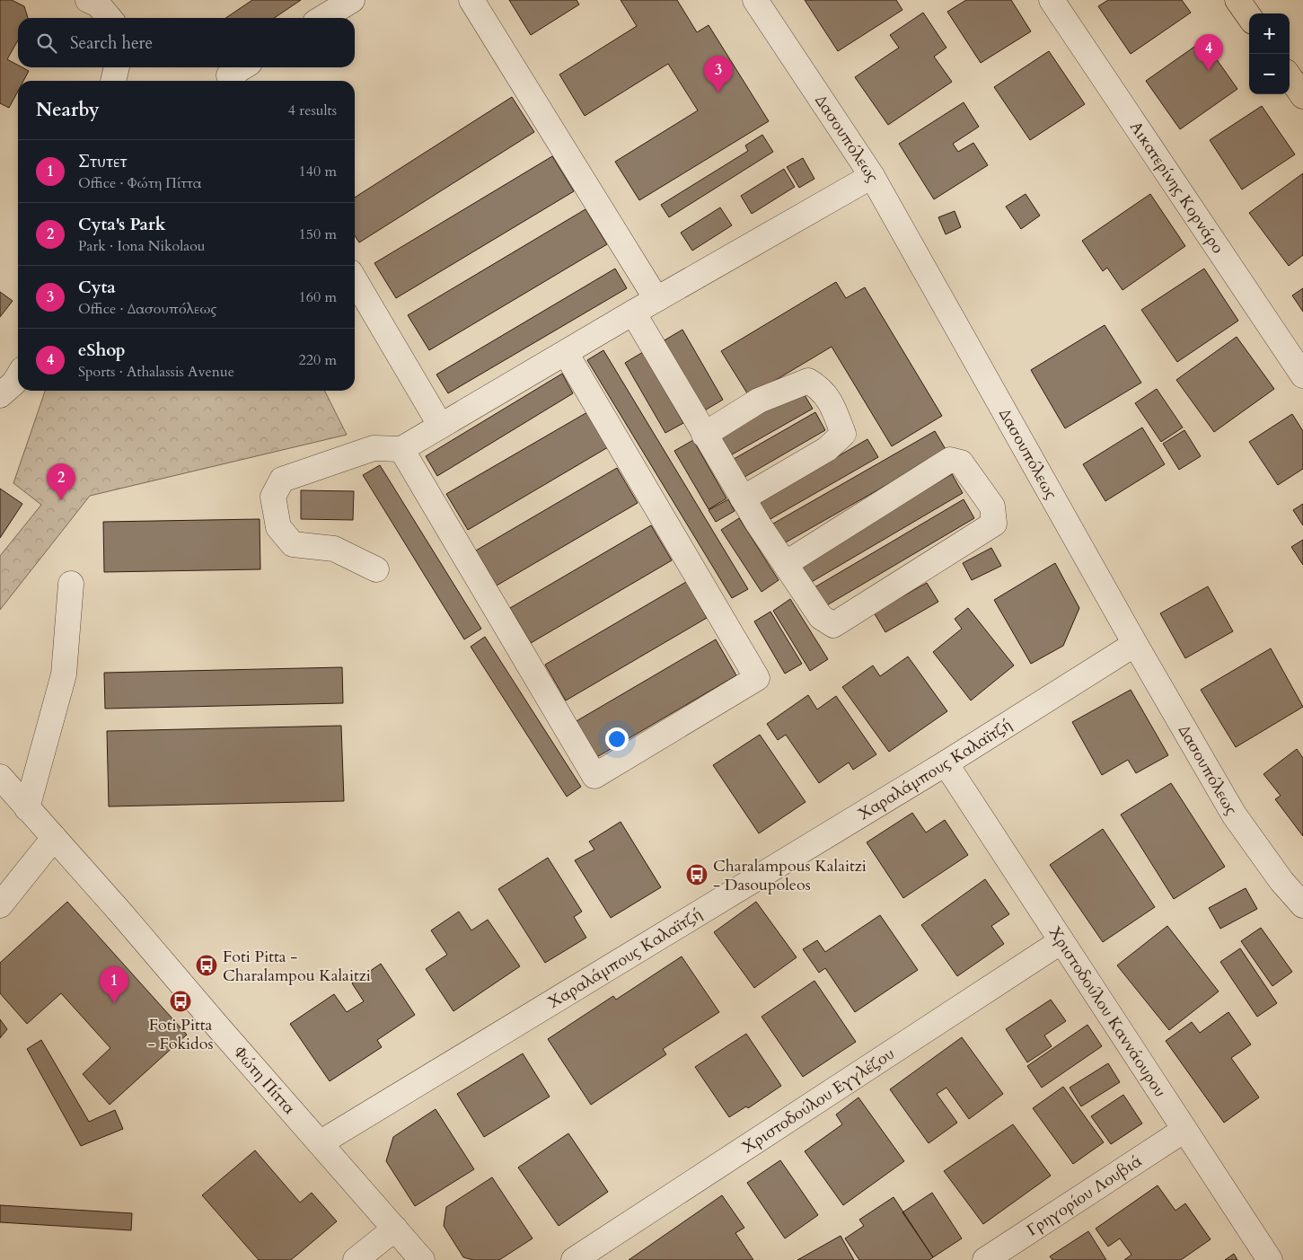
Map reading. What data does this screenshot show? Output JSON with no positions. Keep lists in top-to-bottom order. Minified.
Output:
{"streets":{"street":["Δασουπόλεως","Αικατερίνης Κορνάρο","Χαραλάμπους Καλαϊτζή","Χριστοδούλου Καννάουρου","Φώτη Πίττα","Χριστοδούλου Εγγλέζου","Γρηγορίου Λουβιά"]},"crossings":[["Δασουπόλεως","Χαραλάμπους Καλαϊτζή"],["Χαραλάμπους Καλαϊτζή","Χριστοδούλου Καννάουρου"],["Χαραλάμπους Καλαϊτζή","Φώτη Πίττα"],["Χριστοδούλου Καννάουρου","Χριστοδούλου Εγγλέζου"],["Χριστοδούλου Καννάουρου","Γρηγορίου Λουβιά"]],"places":{"bus stop":["Charalampous Kalaitzi - Dasoupoleos","Foti Pitta - Charalampou Kalaitzi","Foti Pitta - Fokidos"]},"page":{"map_buttons":["+","−"],"search":"Search here","pins":["4","3","2","1"],"heading":["Nearby","4 results"],"list":[{"mark":"1","name":"Στυτετ","note":"Office · Φώτη Πίττα","value":"140 m"},{"mark":"2","name":"Cyta's Park","note":"Park · Iona Nikolaou","value":"150 m"},{"mark":"3","name":"Cyta","note":"Office · Δασουπόλεως","value":"160 m"},{"mark":"4","name":"eShop","note":"Sports · Athalassis Avenue","value":"220 m"}]}}
